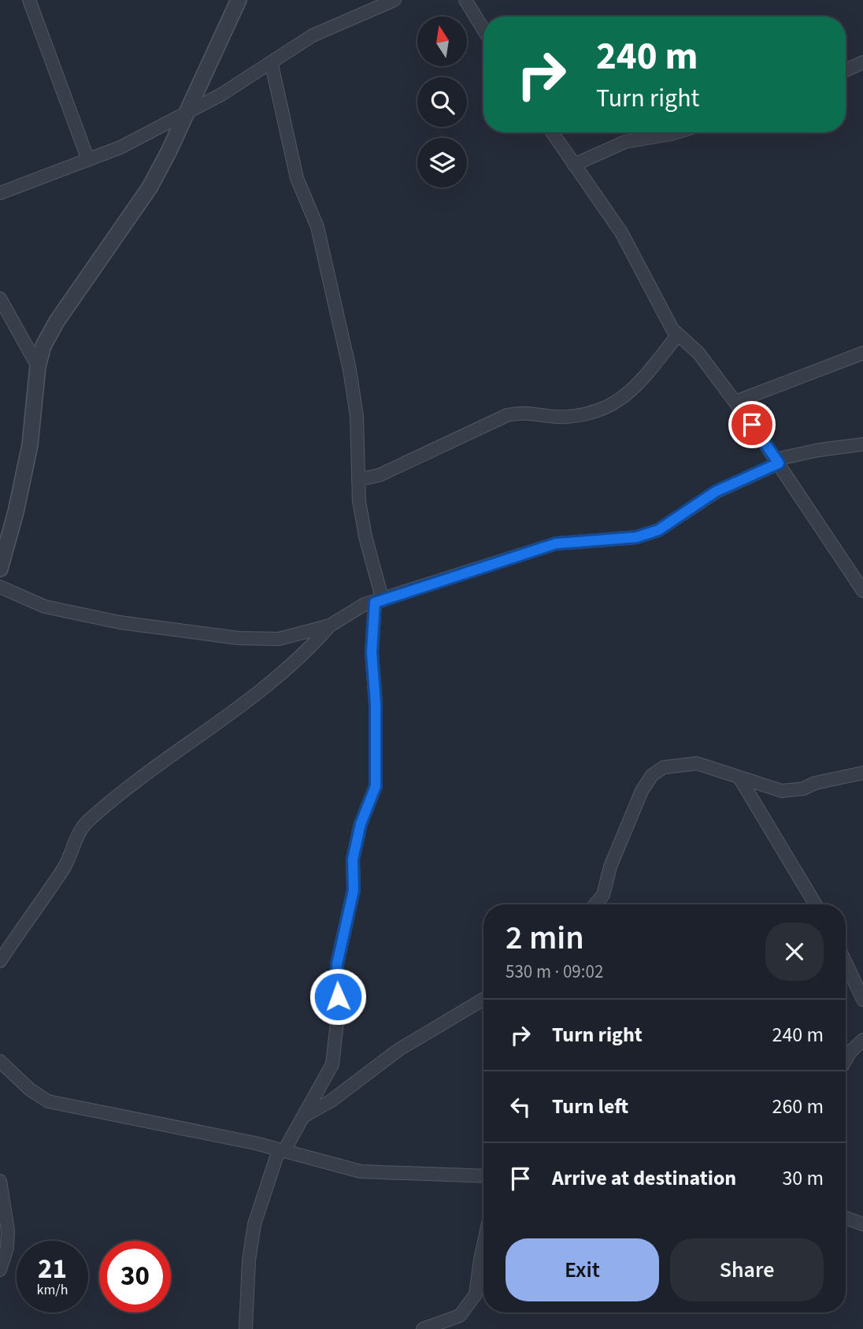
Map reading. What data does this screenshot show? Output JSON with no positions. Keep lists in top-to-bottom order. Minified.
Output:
{"north":"top","page":{"turn":["240 m","Turn right"],"heading":["2 min","530 m · 09:02"],"list":[{"name":"Turn right","value":"240 m"},{"name":"Turn left","value":"260 m"},{"name":"Arrive at destination","value":"30 m"}],"buttons":["Exit","Share"],"speed":"21 km/h","limit":"30"}}
